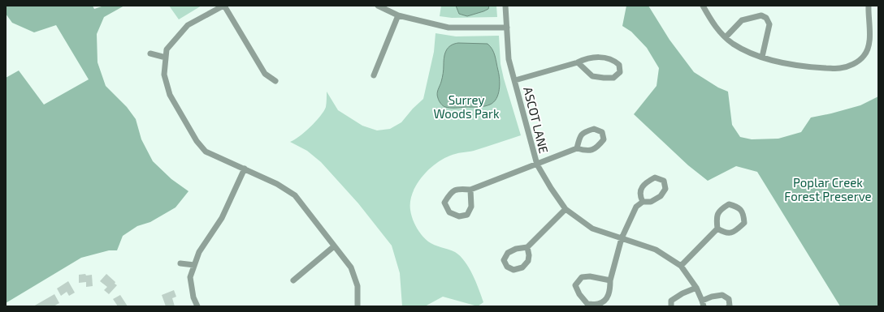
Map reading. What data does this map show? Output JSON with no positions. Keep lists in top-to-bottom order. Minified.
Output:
{"streets":{"street":["ASCOT LANE"]},"parks":["Surrey Woods Park","Poplar Creek Forest Preserve"]}
